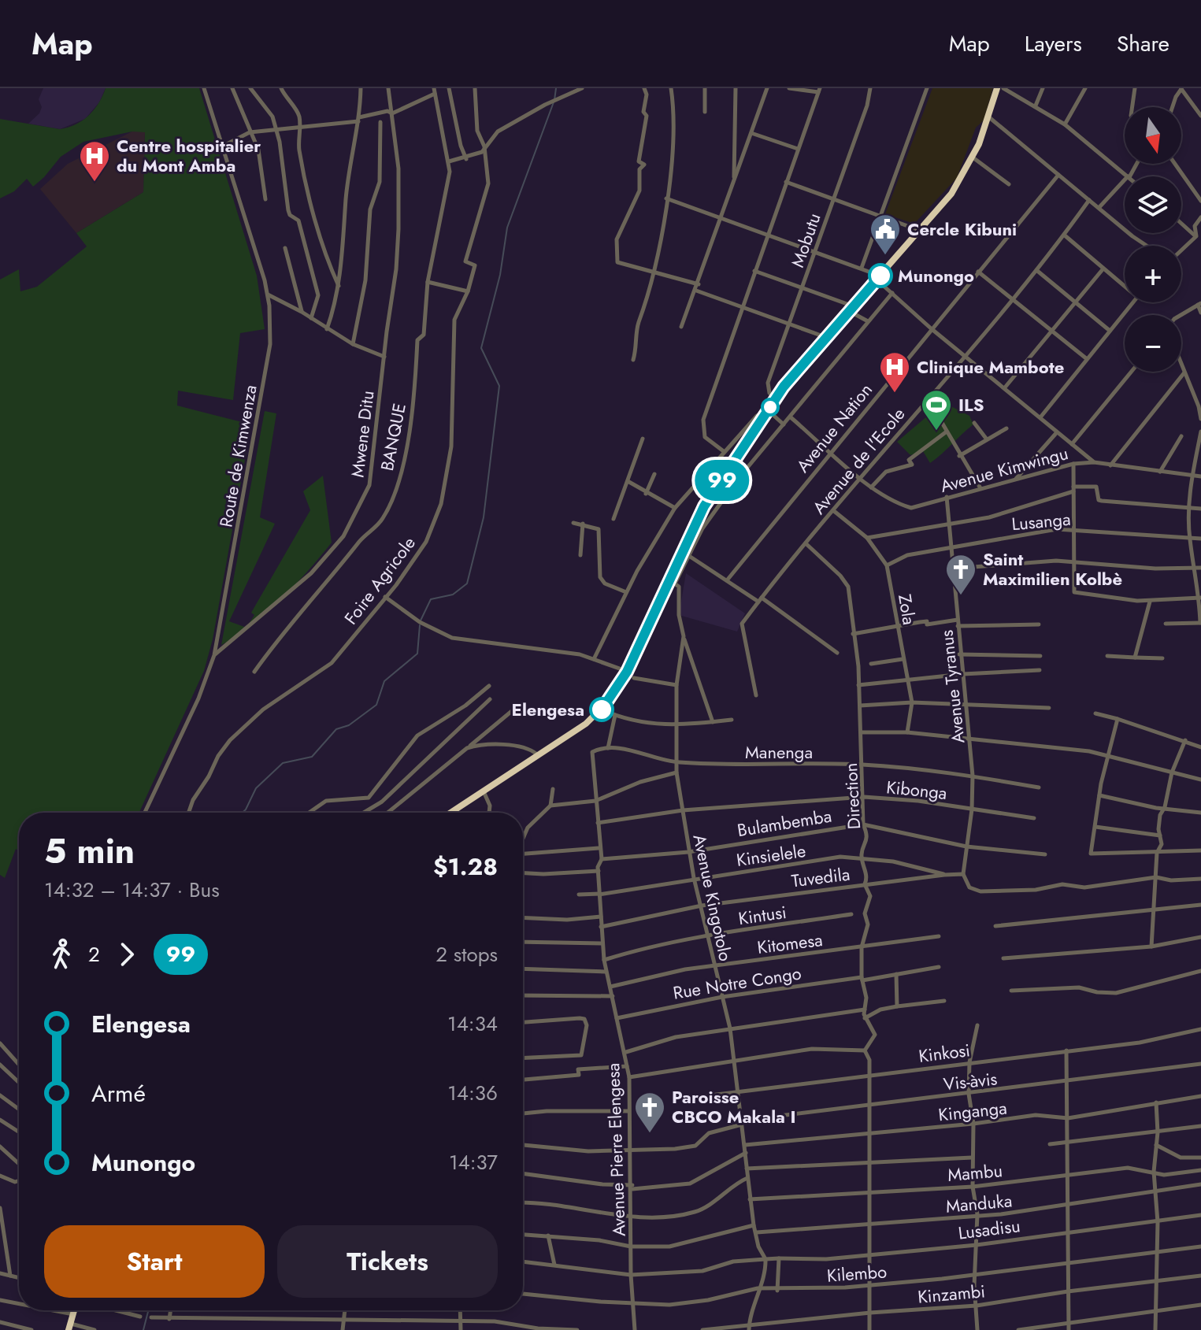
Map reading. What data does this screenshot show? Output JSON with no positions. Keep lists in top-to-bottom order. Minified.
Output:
{"streets":{"street":["Mobutu","Avenue Nation","Mwene Ditu","BANQUE","Route de Kimwenza","Avenue de l'Ecole","Avenue Kimwingu","Lusanga","Foire Agricole","Zola","Avenue Tyranus","Manenga","Kibonga","Direction","Bulambemba","Kinsielele","Tuvedila","Avenue Kingotolo","Kintusi","Kitomesa","Rue Notre Congo","Kinkosi","Vis-àvis","Kinganga","Avenue Pierre Elengesa","Mambu","Manduka","Lusadisu","Kilembo","Kinzambi"]},"crossings":[["Avenue Nation","Avenue Kimwingu"],["Mwene Ditu","Route de Kimwenza"],["Avenue de l'Ecole","Avenue Kimwingu"],["Avenue de l'Ecole","Zola"],["Avenue de l'Ecole","Direction"],["Avenue Kimwingu","Avenue Tyranus"],["Lusanga","Zola"],["Lusanga","Avenue Tyranus"],["Avenue Tyranus","Manenga"],["Avenue Tyranus","Kibonga"],["Avenue Tyranus","Bulambemba"],["Avenue Tyranus","Tuvedila"],["Manenga","Direction"],["Manenga","Avenue Kingotolo"],["Kibonga","Direction"],["Kibonga","Avenue Kingotolo"],["Direction","Bulambemba"],["Direction","Kinsielele"],["Direction","Tuvedila"],["Direction","Kitomesa"],["Direction","Rue Notre Congo"],["Bulambemba","Avenue Kingotolo"],["Bulambemba","Avenue Pierre Elengesa"],["Kinsielele","Tuvedila"],["Kinsielele","Avenue Kingotolo"],["Kinsielele","Avenue Pierre Elengesa"],["Tuvedila","Avenue Kingotolo"],["Tuvedila","Avenue Pierre Elengesa"],["Avenue Kingotolo","Kintusi"],["Avenue Kingotolo","Kitomesa"],["Avenue Kingotolo","Rue Notre Congo"],["Avenue Kingotolo","Kinkosi"],["Avenue Kingotolo","Vis-àvis"],["Avenue Kingotolo","Kinganga"],["Avenue Kingotolo","Mambu"],["Avenue Kingotolo","Manduka"],["Avenue Kingotolo","Lusadisu"],["Kintusi","Avenue Pierre Elengesa"],["Kitomesa","Avenue Pierre Elengesa"],["Rue Notre Congo","Avenue Pierre Elengesa"],["Vis-àvis","Avenue Pierre Elengesa"],["Avenue Pierre Elengesa","Kilembo"]],"places":{"hospital":["Centre hospitalier du Mont Amba","Clinique Mambote"],"public building":["Cercle Kibuni"],"other":["Munongo","Elengesa"],"sports":["ILS"],"church":["Saint Maximilien Kolbè","Paroisse CBCO Makala I"]},"lines":["bus line 99"],"north":"bottom","page":{"header":"Map","nav":["Map","Layers","Share"],"on_map":"99","map_buttons":["+","−"],"heading":["5 min","14:32 – 14:37 · Bus","$1.28"],"legs":["2","99","2 stops"],"list":[{"name":"Elengesa","value":"14:34"},{"name":"Armé","value":"14:36"},{"name":"Munongo","value":"14:37"}],"buttons":["Start","Tickets"]}}
